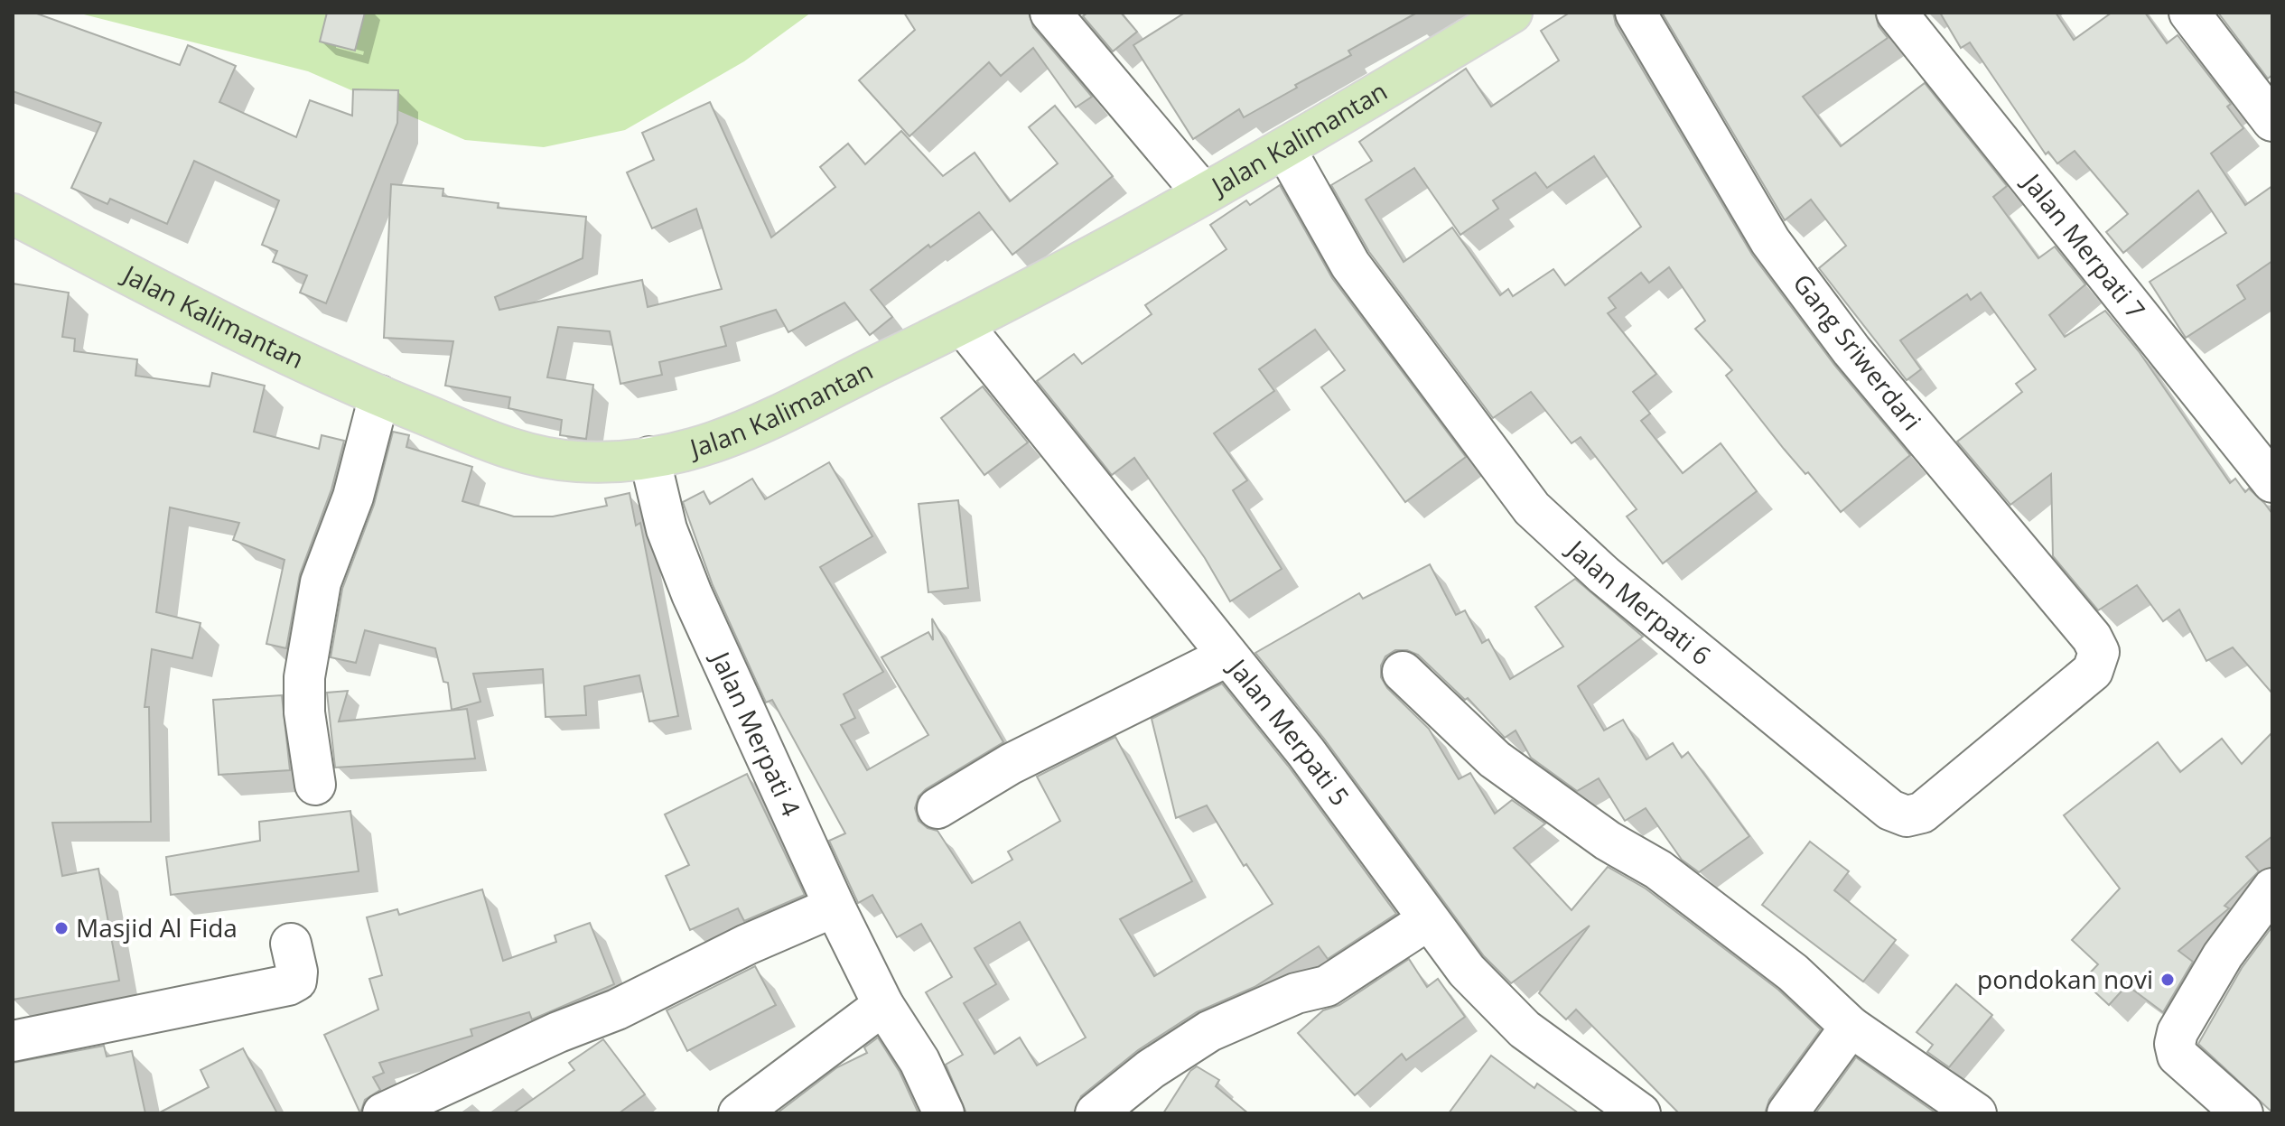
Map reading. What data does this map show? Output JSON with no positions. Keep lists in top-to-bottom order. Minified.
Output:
{"streets":{"main road":["Jalan Kalimantan"],"street":["Jalan Merpati 7","Gang Sriwerdari","Jalan Merpati 6","Jalan Merpati 5","Jalan Merpati 4"]},"crossings":[["Jalan Kalimantan","Jalan Merpati 6"],["Jalan Kalimantan","Jalan Merpati 5"],["Jalan Kalimantan","Jalan Merpati 4"],["Gang Sriwerdari","Jalan Merpati 6"]],"places":["Masjid Al Fida","pondokan novi"]}
